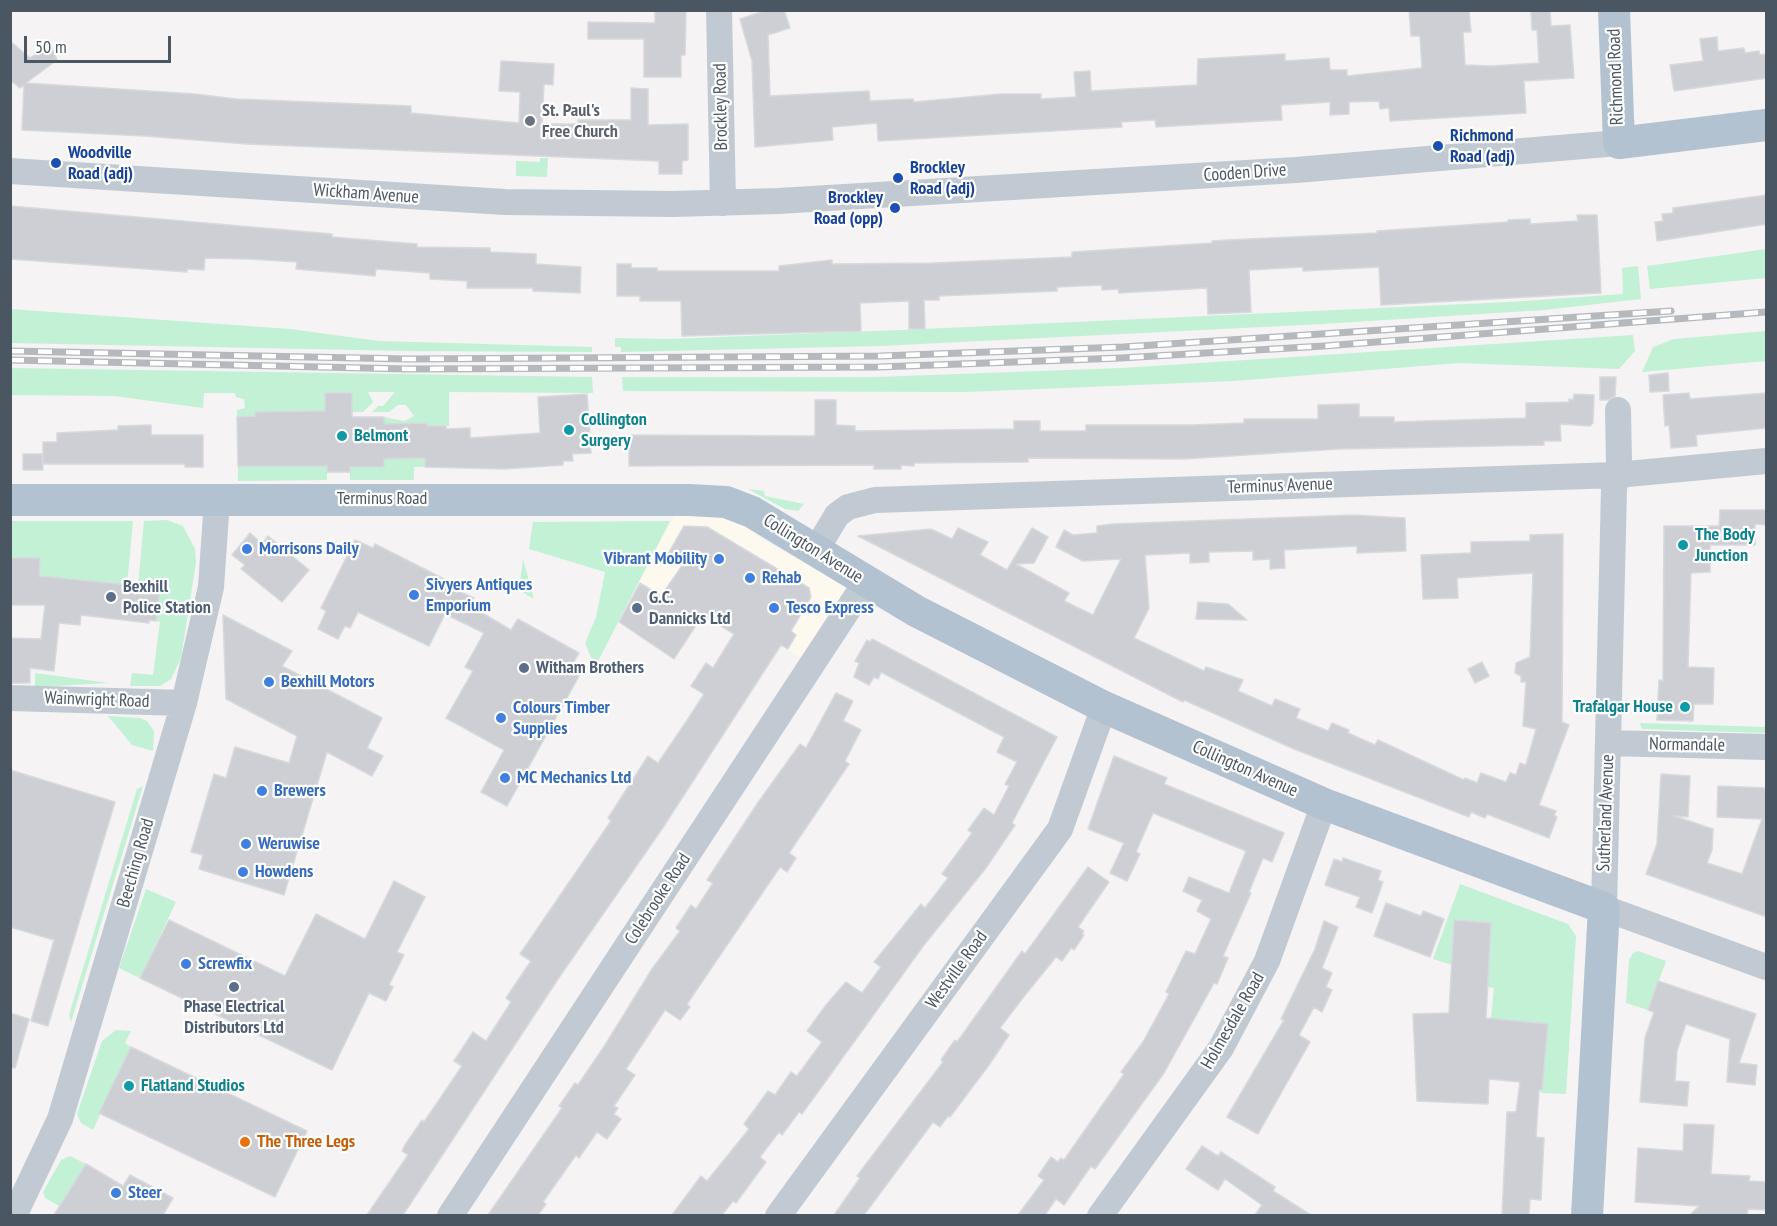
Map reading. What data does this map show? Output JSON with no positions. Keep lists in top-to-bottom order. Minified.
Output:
{"streets":{"main road":["Richmond Road","Cooden Drive","Terminus Road","Collington Avenue","Sutherland Avenue"],"street":["Brockley Road","Wickham Avenue","Terminus Avenue","Wainwright Road","Normandale","Beeching Road","Colebrooke Road","Westville Road","Holmesdale Road"]},"crossings":[["Richmond Road","Cooden Drive"],["Brockley Road","Cooden Drive"],["Brockley Road","Wickham Avenue"],["Cooden Drive","Wickham Avenue"],["Terminus Avenue","Collington Avenue"],["Terminus Avenue","Sutherland Avenue"],["Terminus Road","Collington Avenue"],["Terminus Road","Beeching Road"],["Collington Avenue","Sutherland Avenue"],["Collington Avenue","Colebrooke Road"],["Collington Avenue","Westville Road"],["Collington Avenue","Holmesdale Road"],["Wainwright Road","Beeching Road"],["Normandale","Sutherland Avenue"]],"places":["St. Paul's Free Church","Richmond Road (adj)","Woodville Road (adj)","Brockley Road (adj)","Brockley Road (opp)","Collington Surgery","Belmont","The Body Junction","Morrisons Daily","Vibrant Mobility","Rehab","Sivyers Antiques Emporium","Bexhill Police Station","G.C. Dannicks Ltd","Tesco Express","Witham Brothers","Bexhill Motors","Trafalgar House","Colours Timber Supplies","MC Mechanics Ltd","Brewers","Weruwise","Howdens","Screwfix","Phase Electrical Distributors Ltd","Flatland Studios","The Three Legs","Steer"],"scale_bar":"50 m"}
